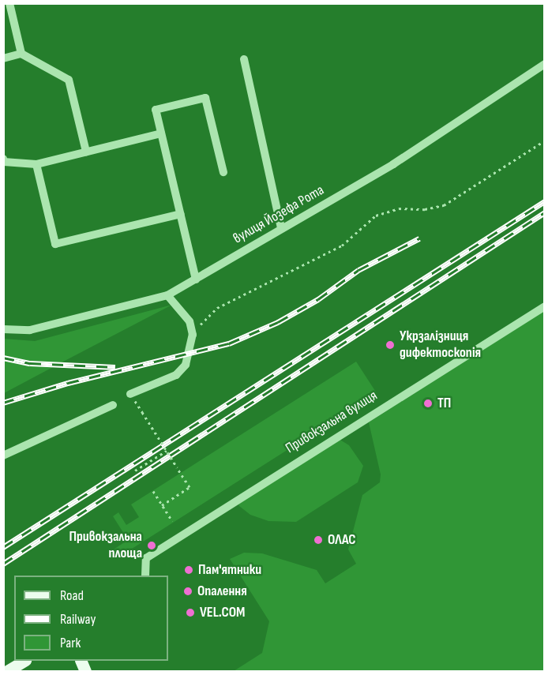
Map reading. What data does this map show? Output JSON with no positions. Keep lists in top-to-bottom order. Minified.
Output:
{"streets":{"street":["вулиця Йозефа Рота","Привокзальна вулиця"]},"places":["Укрзалізниця дифектоскопія","ТП","ОЛАС","Привокзальна площа","Пам'ятники","Опалення","VEL.COM"],"legend":["Road","Railway","Park"]}
